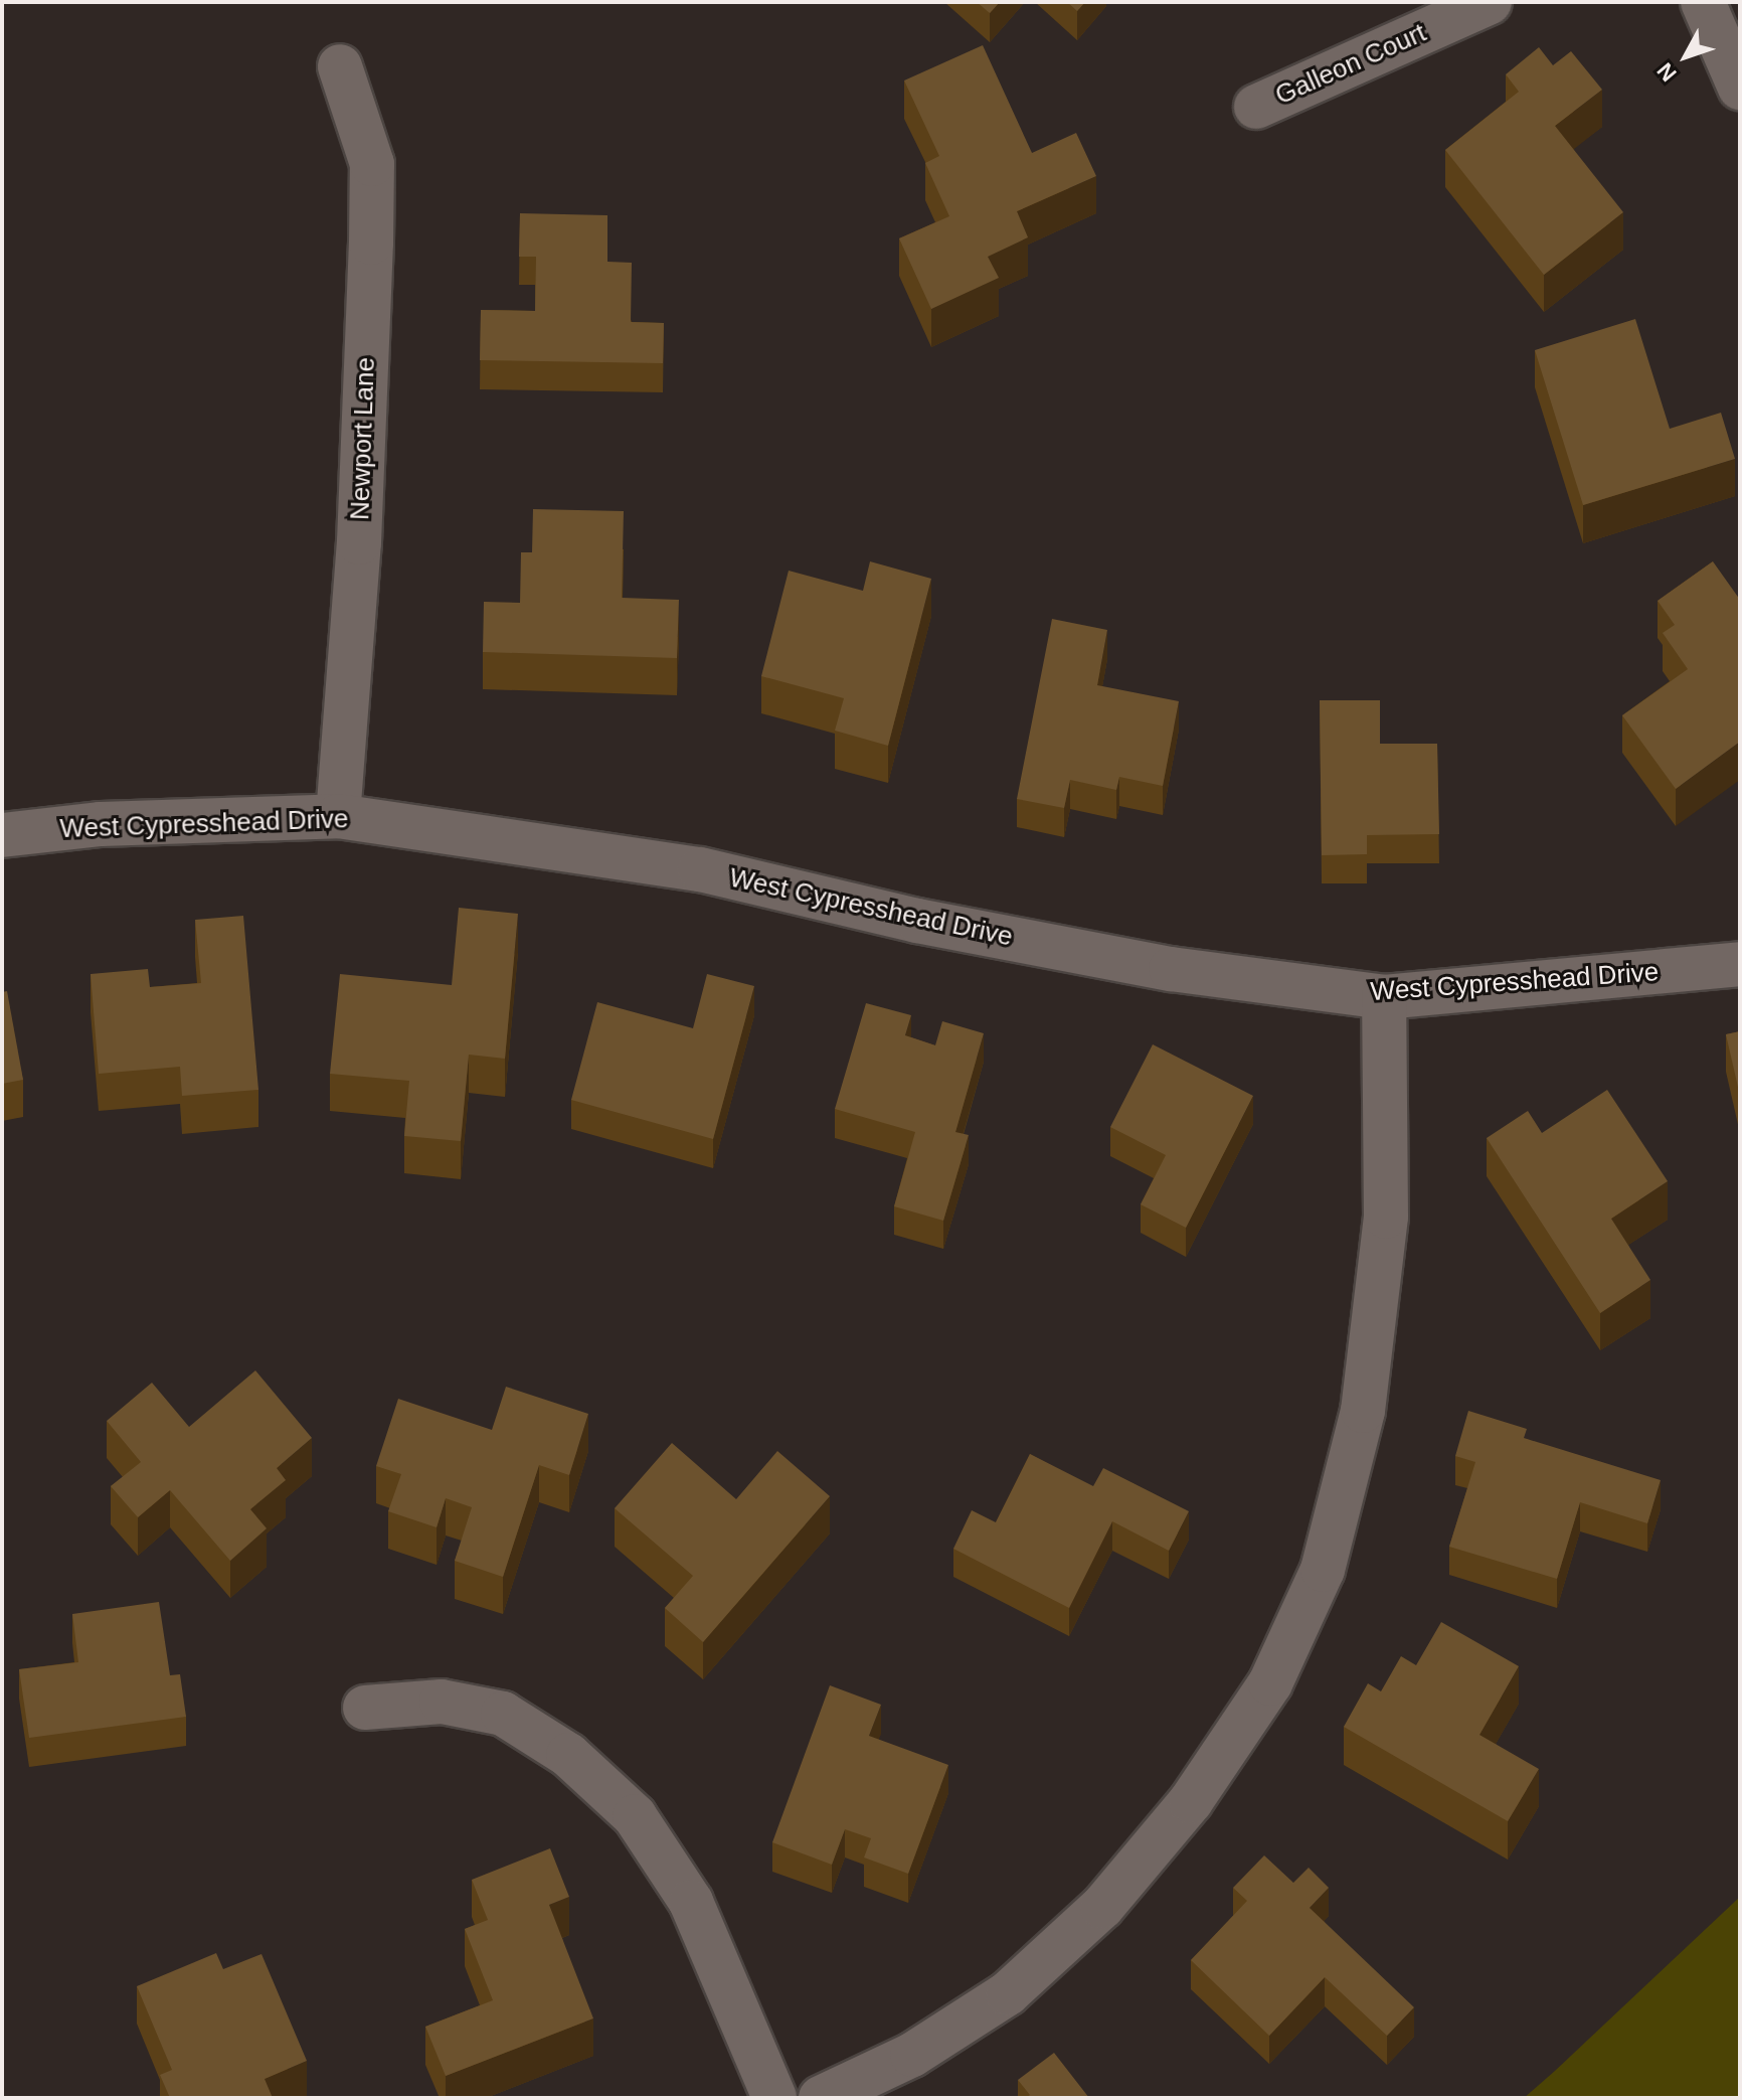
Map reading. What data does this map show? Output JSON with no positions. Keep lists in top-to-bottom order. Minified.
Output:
{"streets":{"street":["Galleon Court","Newport Lane","West Cypresshead Drive"]},"crossings":[["Newport Lane","West Cypresshead Drive"]],"north":"bottom left"}
